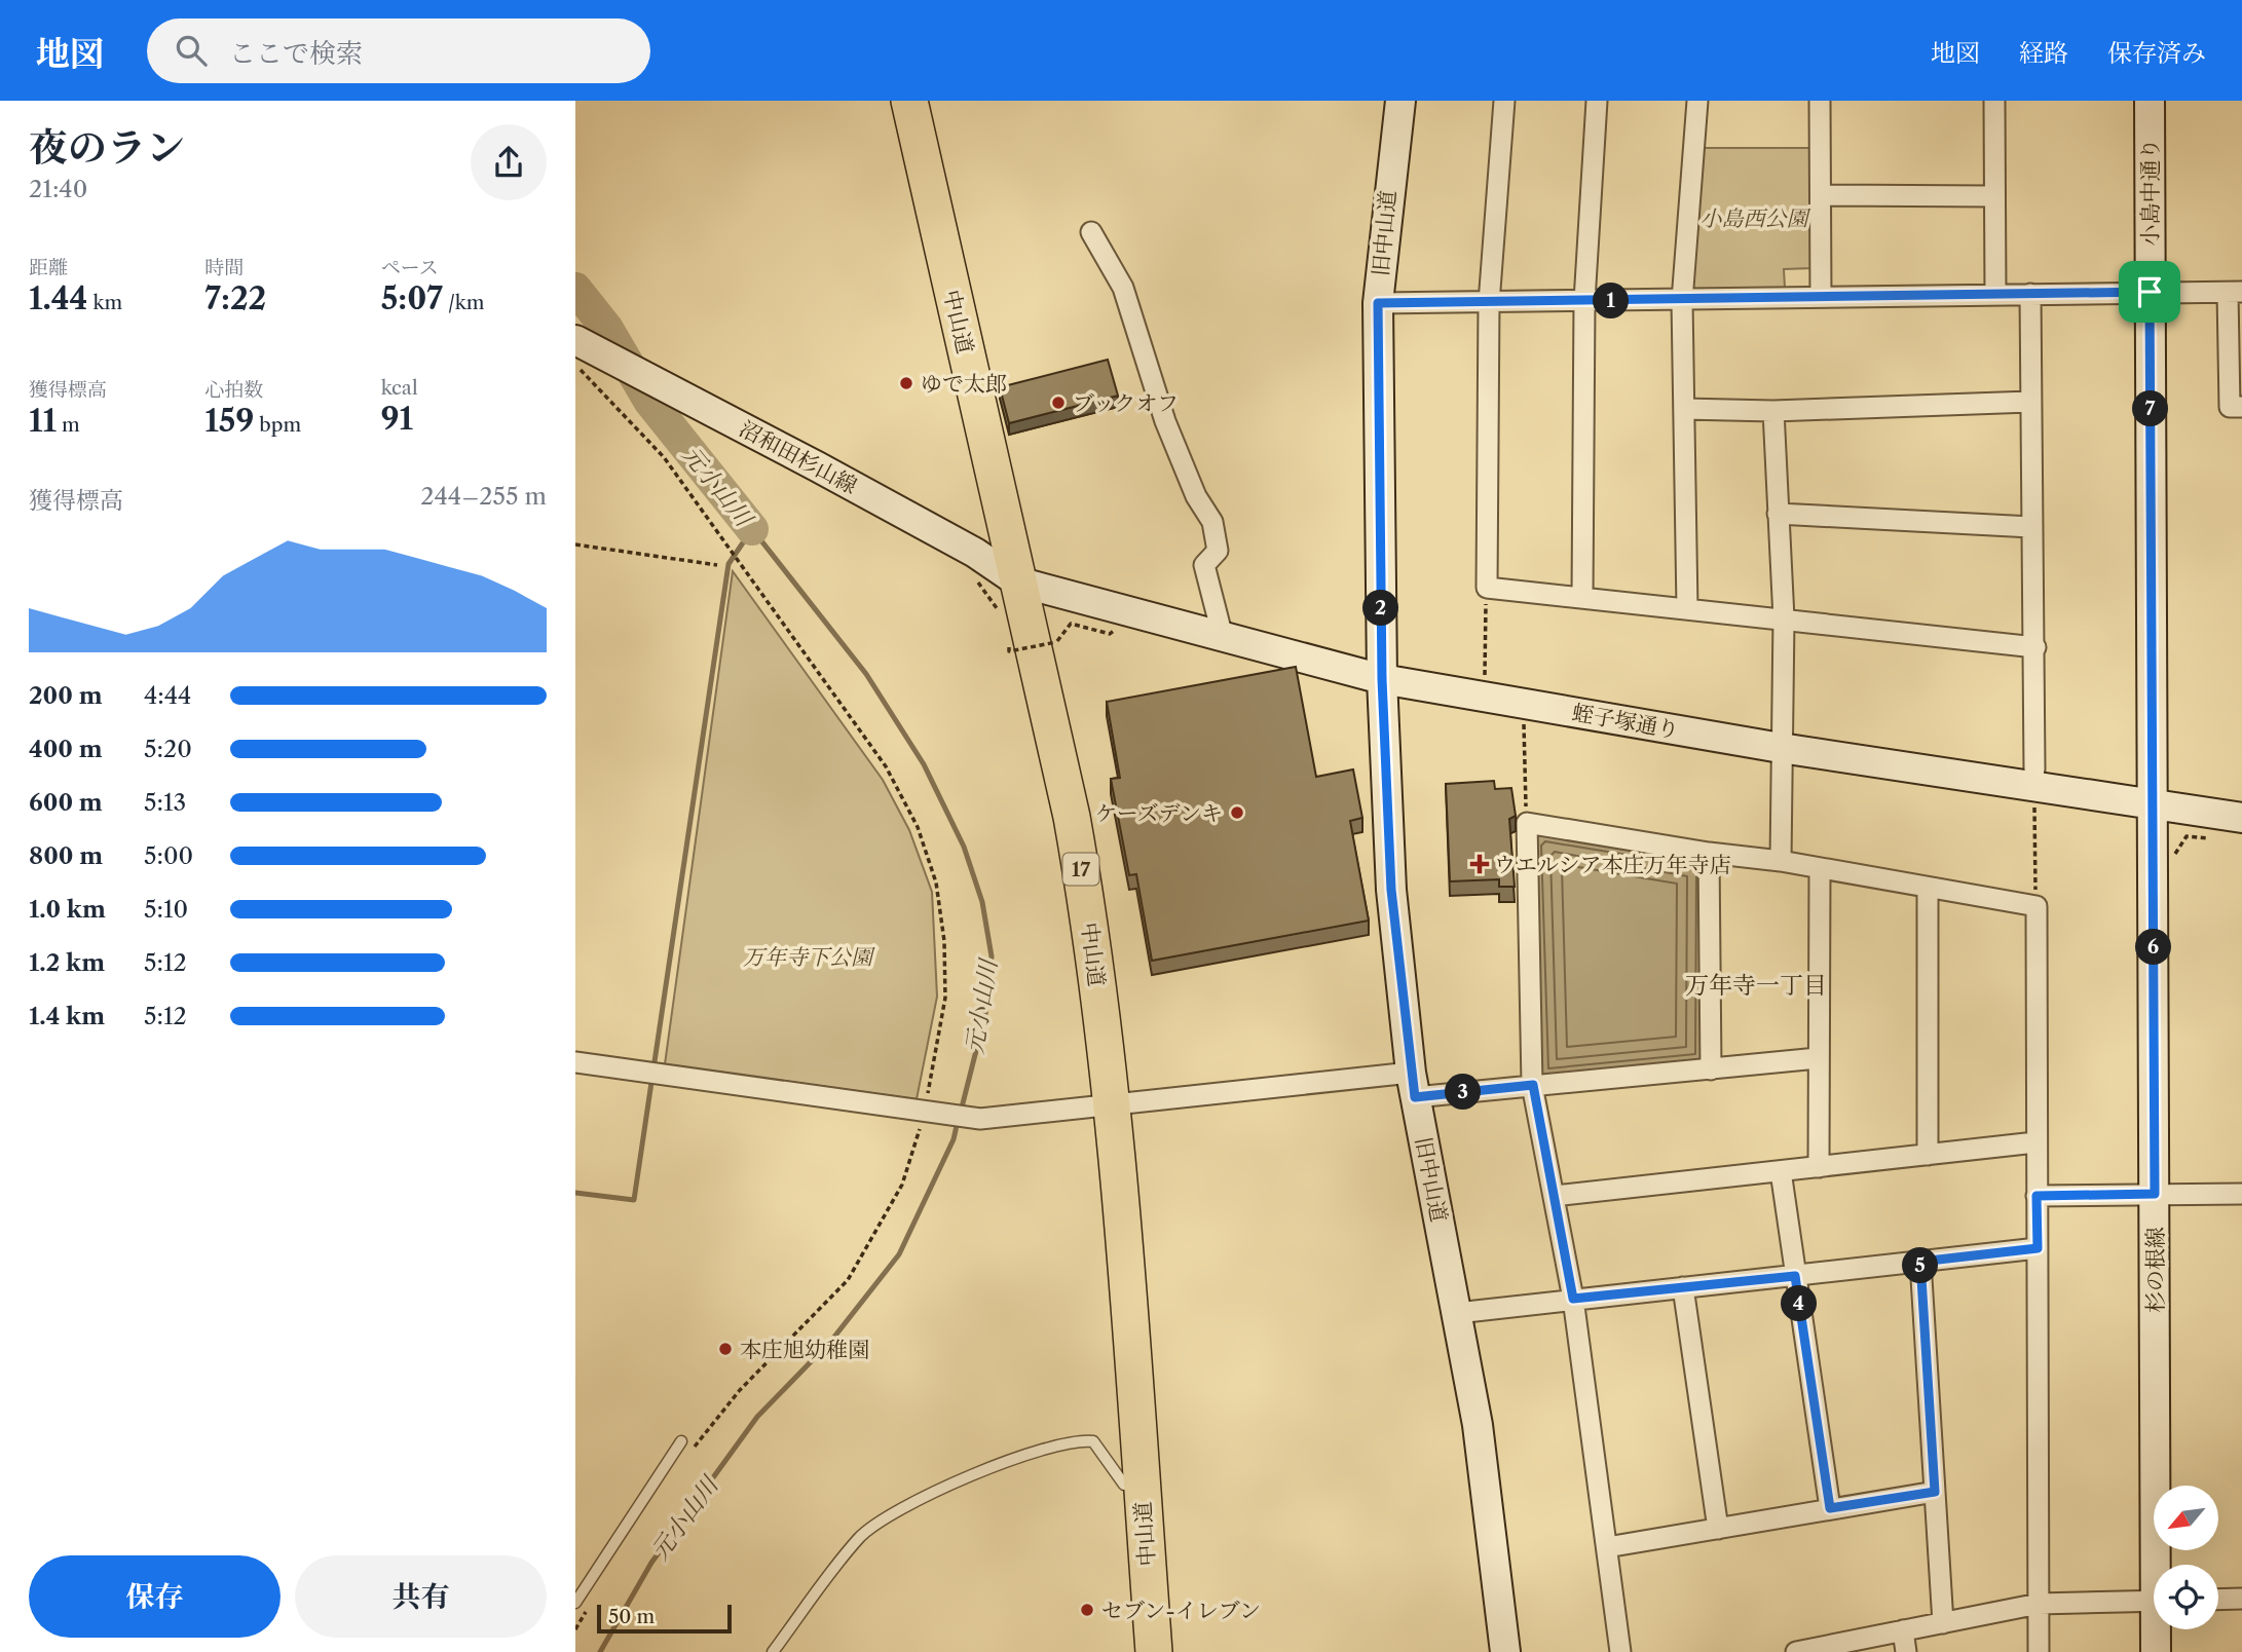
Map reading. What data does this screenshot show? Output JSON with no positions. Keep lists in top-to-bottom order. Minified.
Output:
{"streets":{"highway":["中山道","17"],"street":["小島中通り","旧中山道","沼和田杉山線","蛭子塚通り","杉の根線"]},"crossings":[["小島中通り","蛭子塚通り"],["小島中通り","杉の根線"],["旧中山道","蛭子塚通り"],["中山道","沼和田杉山線"],["中山道","蛭子塚通り"],["沼和田杉山線","蛭子塚通り"],["蛭子塚通り","杉の根線"]],"districts":["万年寺一丁目"],"water":["元小山川"],"parks":["小島西公園","万年寺下公園"],"places":{"other":["ゆで太郎","ブックオフ","ケーズデンキ","本庄旭幼稚園","セブン-イレブン"],"health":["ウエルシア本庄万年寺店"]},"scale_bar":"50 m","north":"bottom left","page":{"header":"地図","search":"ここで検索","nav":["地図","経路","保存済み"],"heading":["夜のラン","21:40"],"stats":[["距離","1.44 km"],["時間","7:22"],["ペース","5:07 /km"],["獲得標高","11 m"],["心拍数","159 bpm"],["kcal","91"]],"pins":["1","7","2","6","3","5","4"],"chart":["獲得標高","244–255 m"],"list":[{"name":"200 m","note":"4:44"},{"name":"400 m","note":"5:20"},{"name":"600 m","note":"5:13"},{"name":"800 m","note":"5:00"},{"name":"1.0 km","note":"5:10"},{"name":"1.2 km","note":"5:12"},{"name":"1.4 km","note":"5:12"}],"buttons":["保存","共有"],"scale":"50 m"}}
